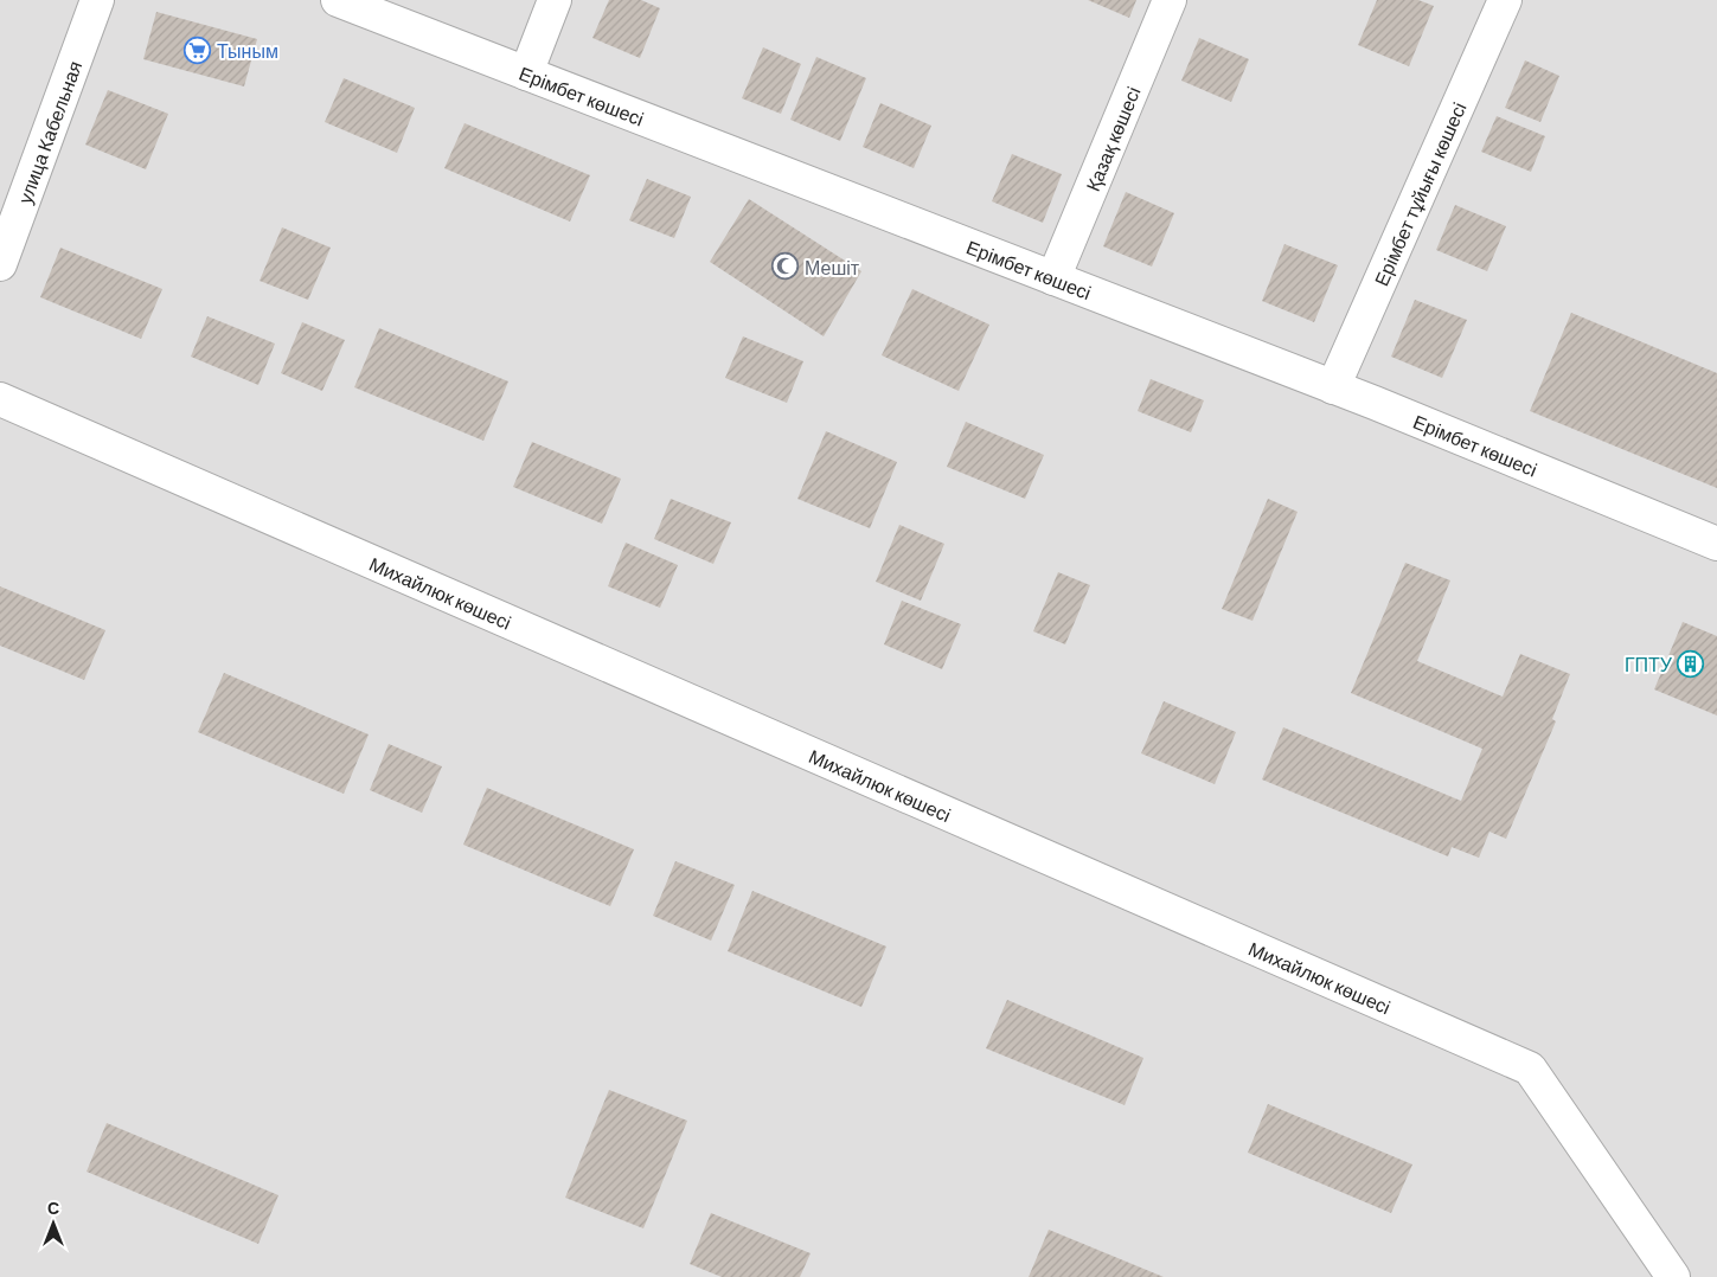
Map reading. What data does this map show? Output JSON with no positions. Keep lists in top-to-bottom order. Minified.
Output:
{"streets":{"street":["Ерімбет көшесі","улица Кабельная","Қазақ көшесі","Ерімбет тұйығы көшесі","Михайлюк көшесі"]},"crossings":[["Ерімбет көшесі","Қазақ көшесі"],["Ерімбет көшесі","Ерімбет тұйығы көшесі"]],"places":{"supermarket":["Тыным"],"mosque":["Мешіт"],"building":["ГПТУ"]},"north":"top"}
